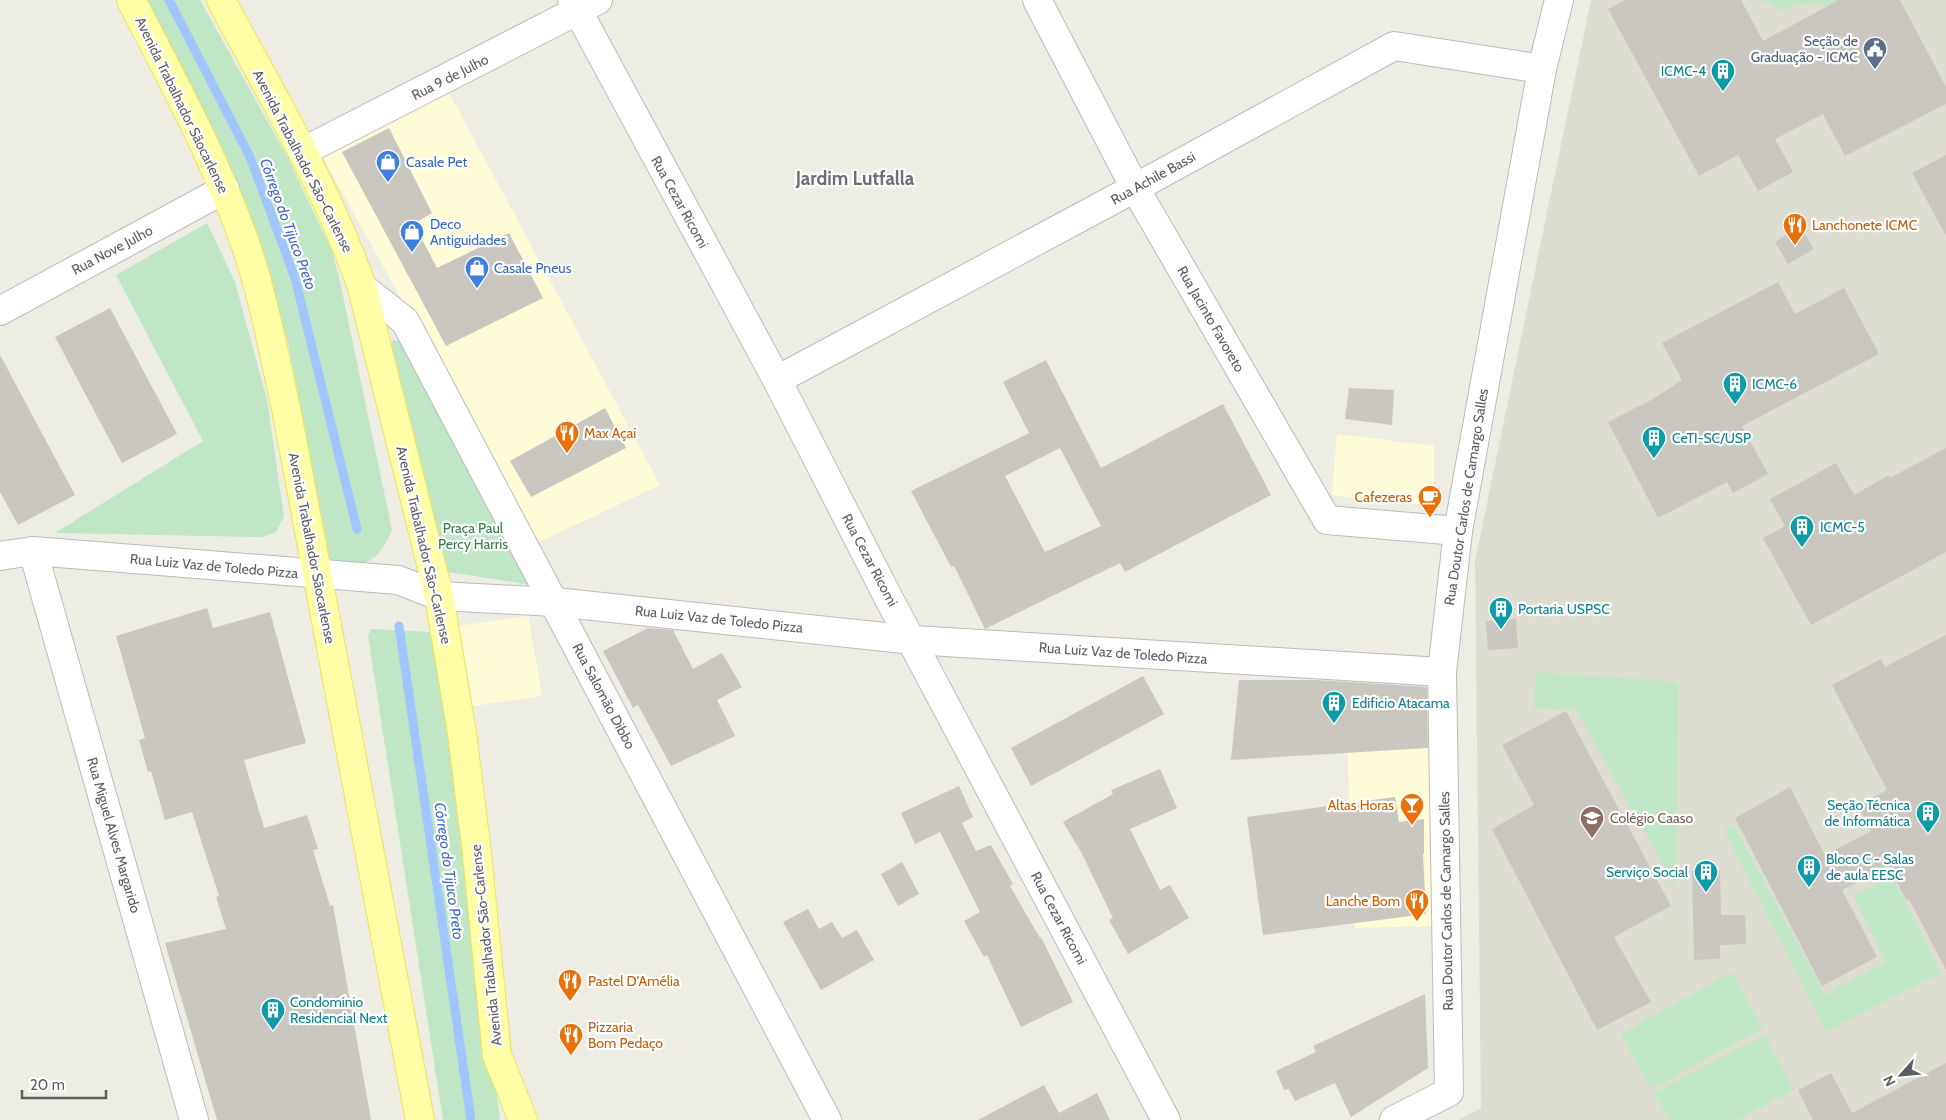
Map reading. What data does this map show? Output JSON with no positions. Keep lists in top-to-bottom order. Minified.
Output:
{"streets":{"main road":["Avenida Trabalhador Sãocarlense","Avenida Trabalhador São-Carlense"],"street":["Rua 9 de Julho","Rua Achile Bassi","Rua Cezar Ricomi","Rua Nove Julho","Rua Jacinto Favoreto","Rua Doutor Carlos de Camargo Salles","Rua Luiz Vaz de Toledo Pizza","Rua Salomão Dibbo","Rua Miguel Alves Margarido"]},"crossings":[["Rua 9 de Julho","Avenida Trabalhador São-Carlense"],["Rua 9 de Julho","Rua Cezar Ricomi"],["Avenida Trabalhador Sãocarlense","Rua Nove Julho"],["Avenida Trabalhador Sãocarlense","Rua Luiz Vaz de Toledo Pizza"],["Avenida Trabalhador São-Carlense","Rua Luiz Vaz de Toledo Pizza"],["Avenida Trabalhador São-Carlense","Rua Salomão Dibbo"],["Rua Achile Bassi","Rua Cezar Ricomi"],["Rua Achile Bassi","Rua Jacinto Favoreto"],["Rua Achile Bassi","Rua Doutor Carlos de Camargo Salles"],["Rua Cezar Ricomi","Rua Luiz Vaz de Toledo Pizza"],["Rua Jacinto Favoreto","Rua Doutor Carlos de Camargo Salles"],["Rua Doutor Carlos de Camargo Salles","Rua Luiz Vaz de Toledo Pizza"],["Rua Luiz Vaz de Toledo Pizza","Rua Salomão Dibbo"],["Rua Luiz Vaz de Toledo Pizza","Rua Miguel Alves Margarido"]],"districts":["Jardim Lutfalla"],"water":["Córrego do Tijuco Preto"],"parks":["Praça Paul Percy Harris"],"places":{"public building":["Seção de Graduação - ICMC"],"building":["ICMC-4","ICMC-6","CeTI-SC/USP","ICMC-5","Portaria USPSC","Edificio Atacama","Seção Técnica de Informática","Bloco C - Salas de aula EESC","Serviço Social","Condomínio Residencial Next"],"shop":["Casale Pet","Deco Antiguidades","Casale Pneus"],"restaurant":["Lanchonete ICMC","Max Açaí","Lanche Bom","Pastel D'Amélia","Pizzaria Bom Pedaço"],"cafe":["Cafezeras"],"bar":["Altas Horas"],"school or university":["Colégio Caaso"]},"scale_bar":"20 m","north":"bottom left"}
